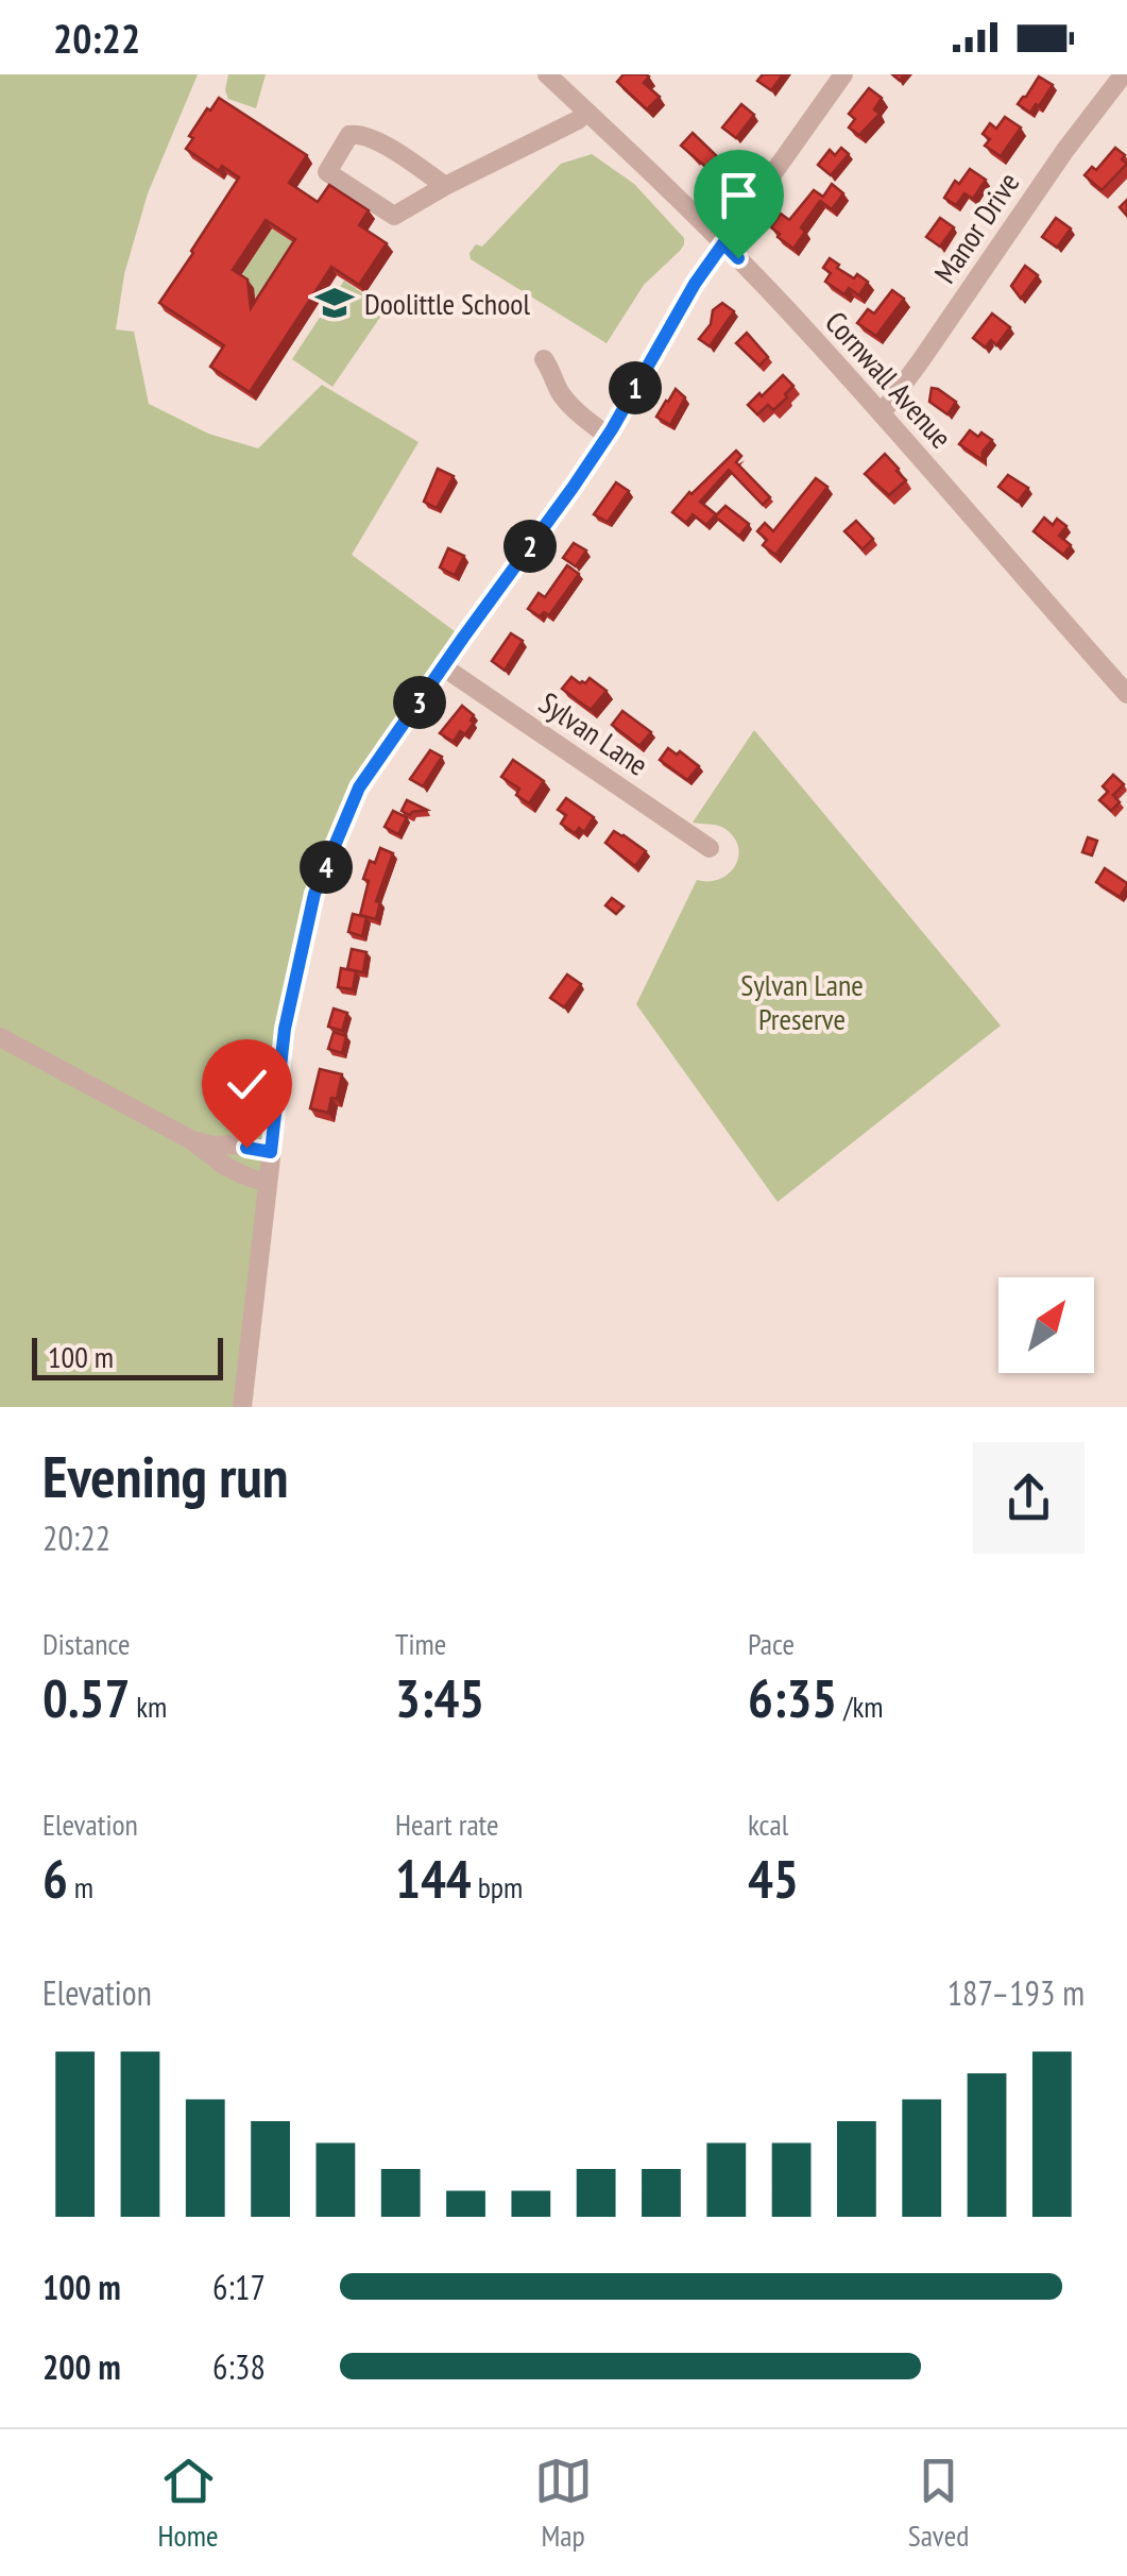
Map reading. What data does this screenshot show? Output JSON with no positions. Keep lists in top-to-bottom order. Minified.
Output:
{"streets":{"street":["Manor Drive","Cornwall Avenue","Sylvan Lane"]},"crossings":[["Manor Drive","Cornwall Avenue"]],"parks":["Sylvan Lane Preserve"],"places":{"school or university":["Doolittle School"]},"scale_bar":"100 m","north":"top right","page":{"status":"20:22","pins":["1","2","3","4"],"scale":"100 m","heading":["Evening run","20:22"],"stats":[["Distance","0.57 km"],["Time","3:45"],["Pace","6:35 /km"],["Elevation","6 m"],["Heart rate","144 bpm"],["kcal","45"]],"chart":["Elevation","187–193 m"],"list":[{"name":"100 m","note":"6:17"},{"name":"200 m","note":"6:38"}],"tabs":["Home","Map","Saved"]}}
